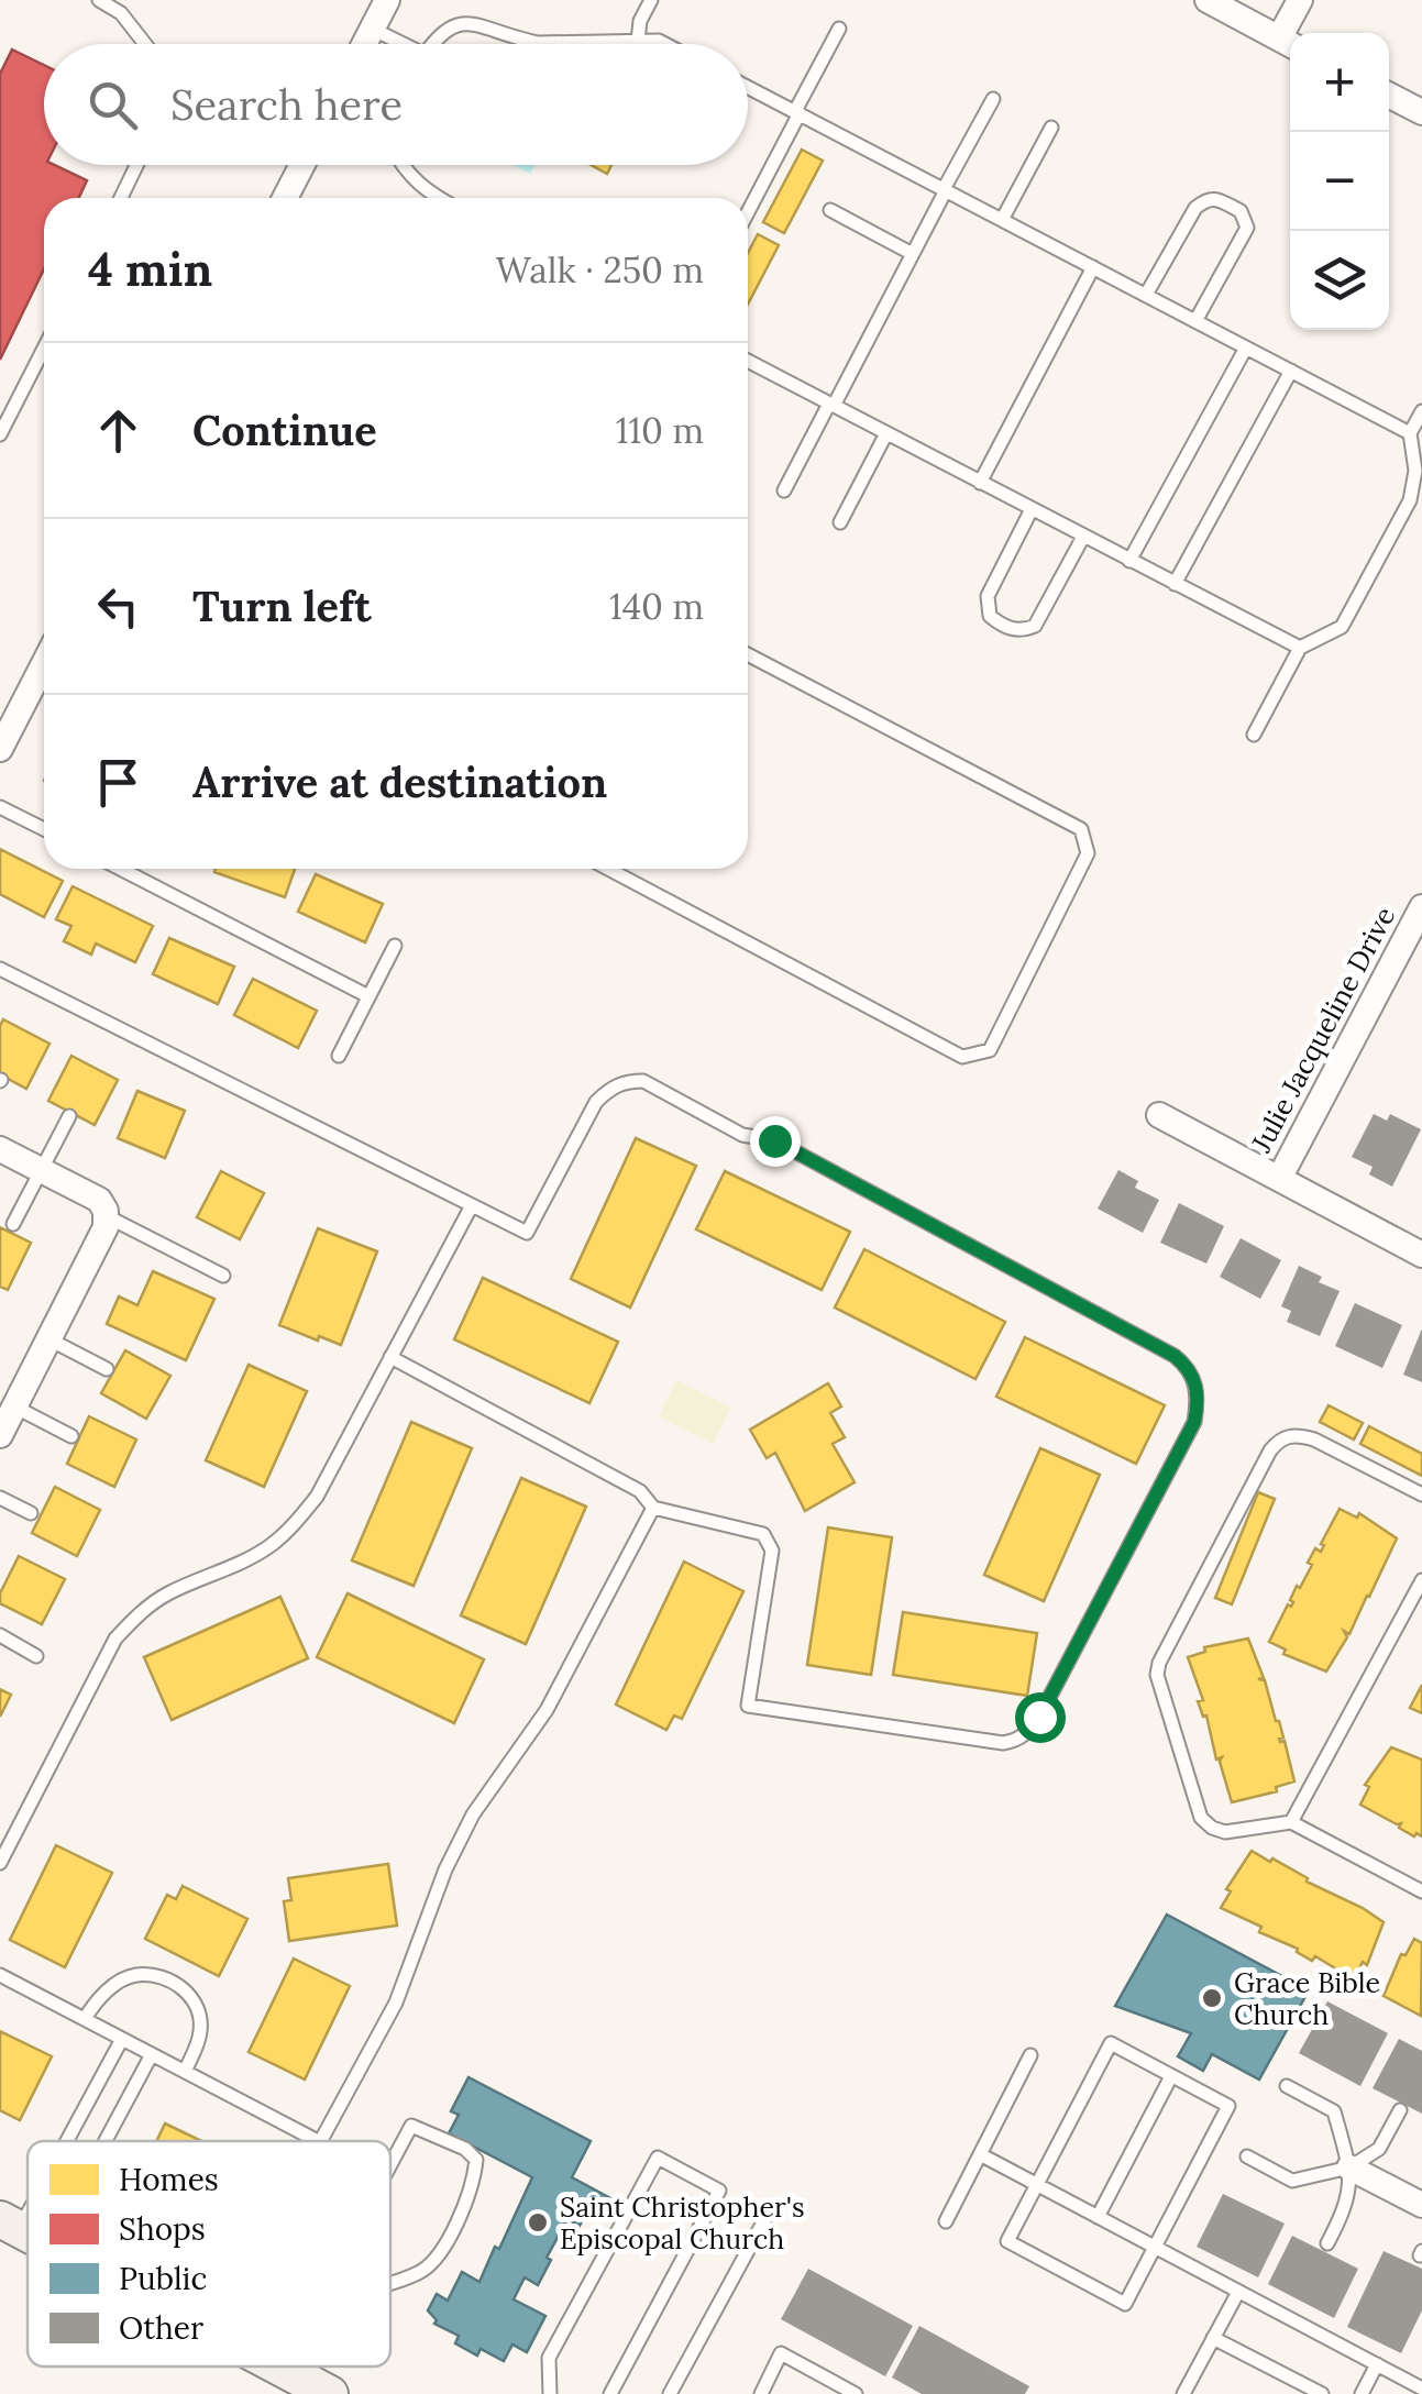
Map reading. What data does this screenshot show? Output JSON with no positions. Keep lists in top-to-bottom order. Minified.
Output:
{"streets":{"street":["Julie Jacqueline Drive"]},"places":["Grace Bible Church","Saint Christopher's Episcopal Church"],"legend":["Homes","Shops","Public","Other"],"page":{"map_buttons":["+","−"],"search":"Search here","heading":["4 min","Walk · 250 m"],"list":[["Continue","110 m"],["Turn left","140 m"],"Arrive at destination"]}}
